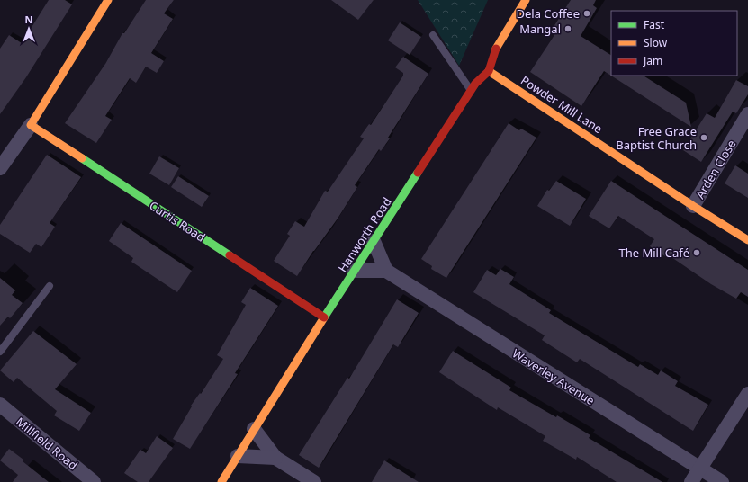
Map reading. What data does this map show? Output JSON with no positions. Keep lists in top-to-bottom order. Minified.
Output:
{"streets":{"street":["Powder Mill Lane","Arden Close","Curtis Road","Hanworth Road","Waverley Avenue","Millfield Road"]},"crossings":[["Powder Mill Lane","Arden Close"],["Powder Mill Lane","Hanworth Road"],["Curtis Road","Hanworth Road"]],"places":["Dela Coffee","Mangal","Free Grace Baptist Church","The Mill Café"],"legend":["Fast","Slow","Jam"],"north":"top"}
